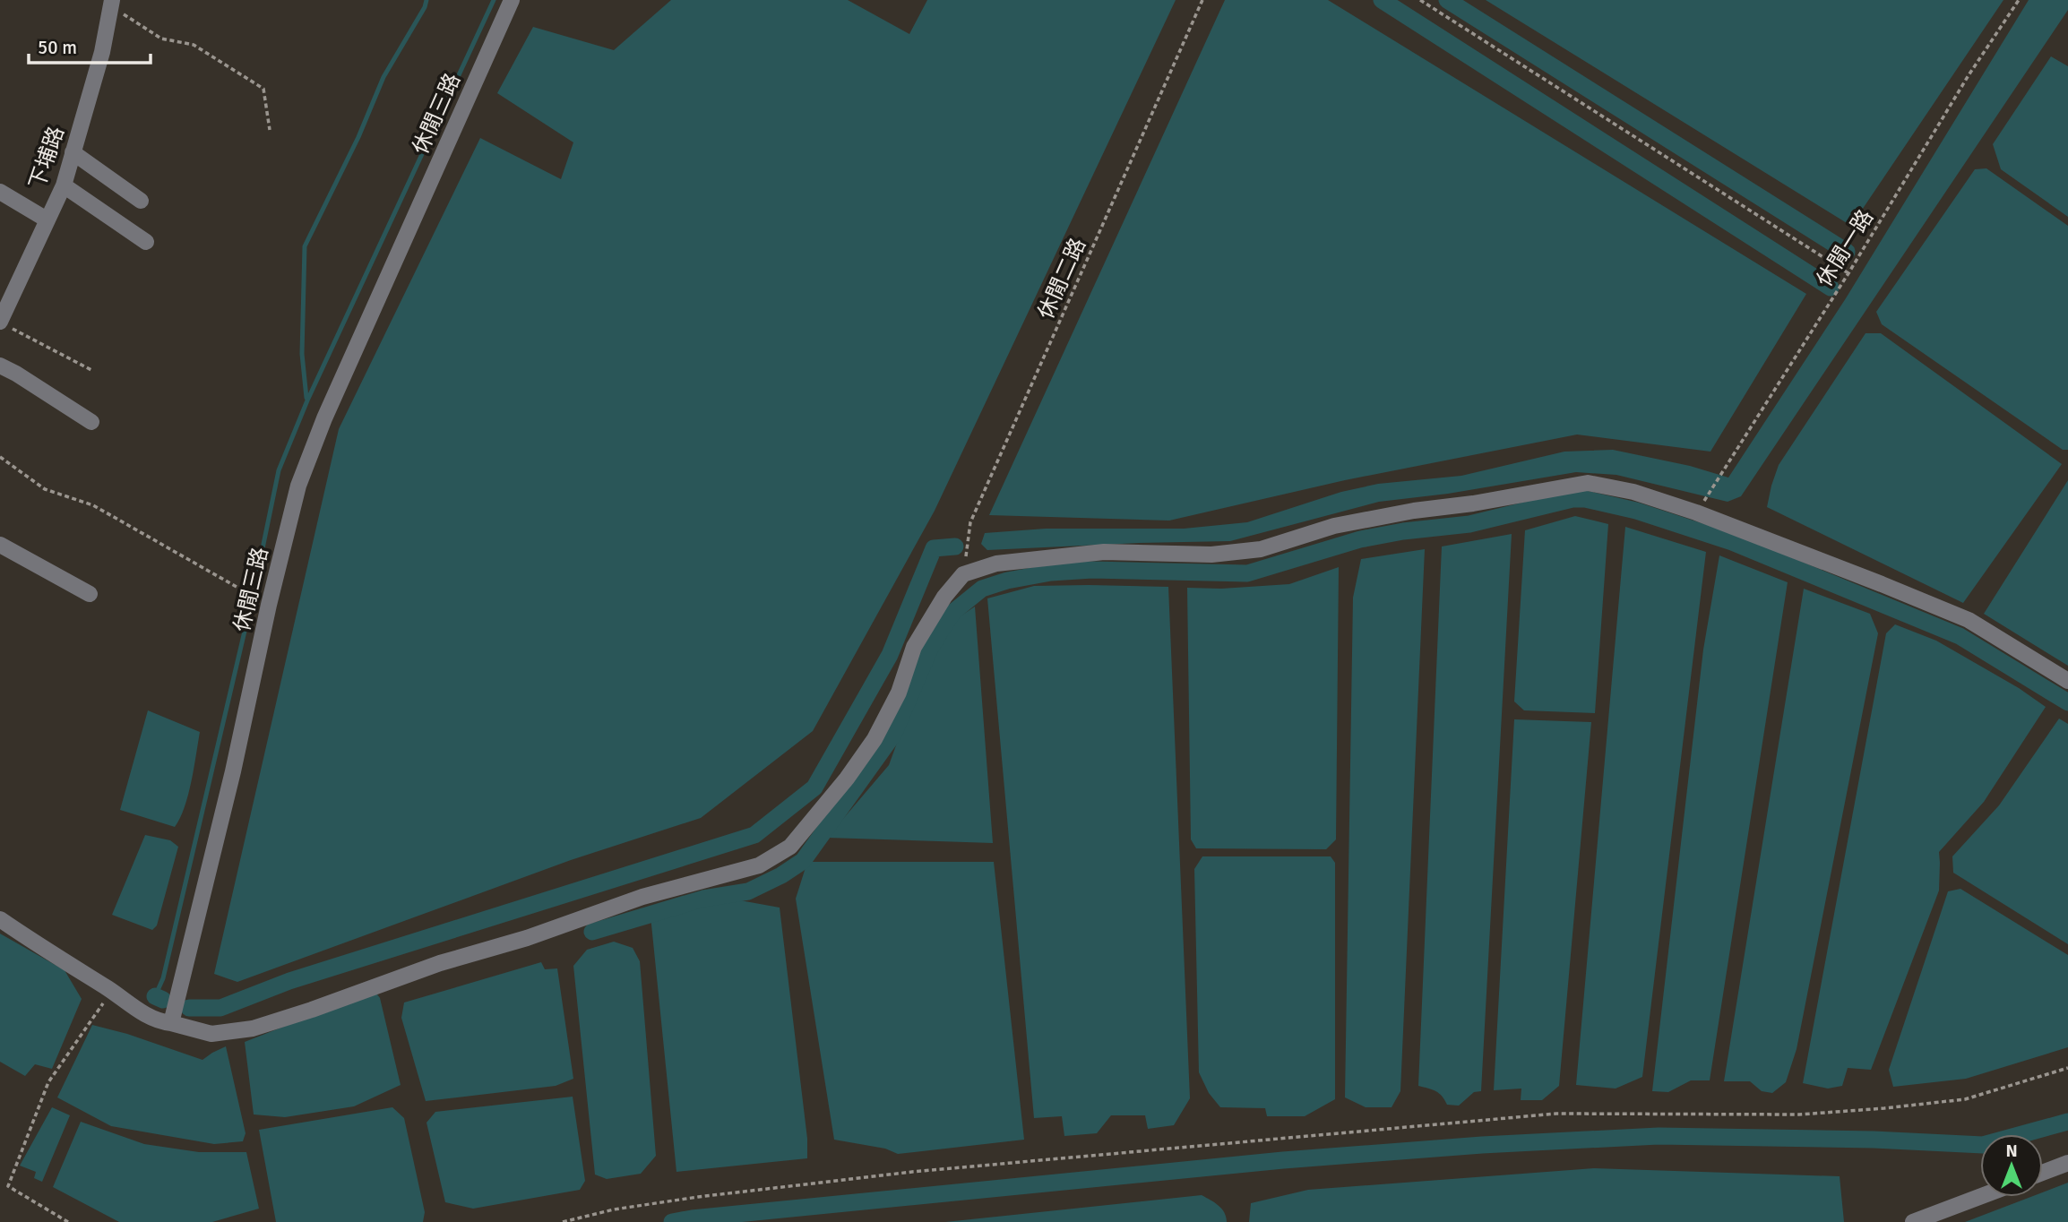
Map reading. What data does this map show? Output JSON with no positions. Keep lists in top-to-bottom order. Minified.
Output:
{"streets":{"lane":["休閒三路","下埔路"],"path":["休閒一路","休閒二路"]},"scale_bar":"50 m","north":"top"}
